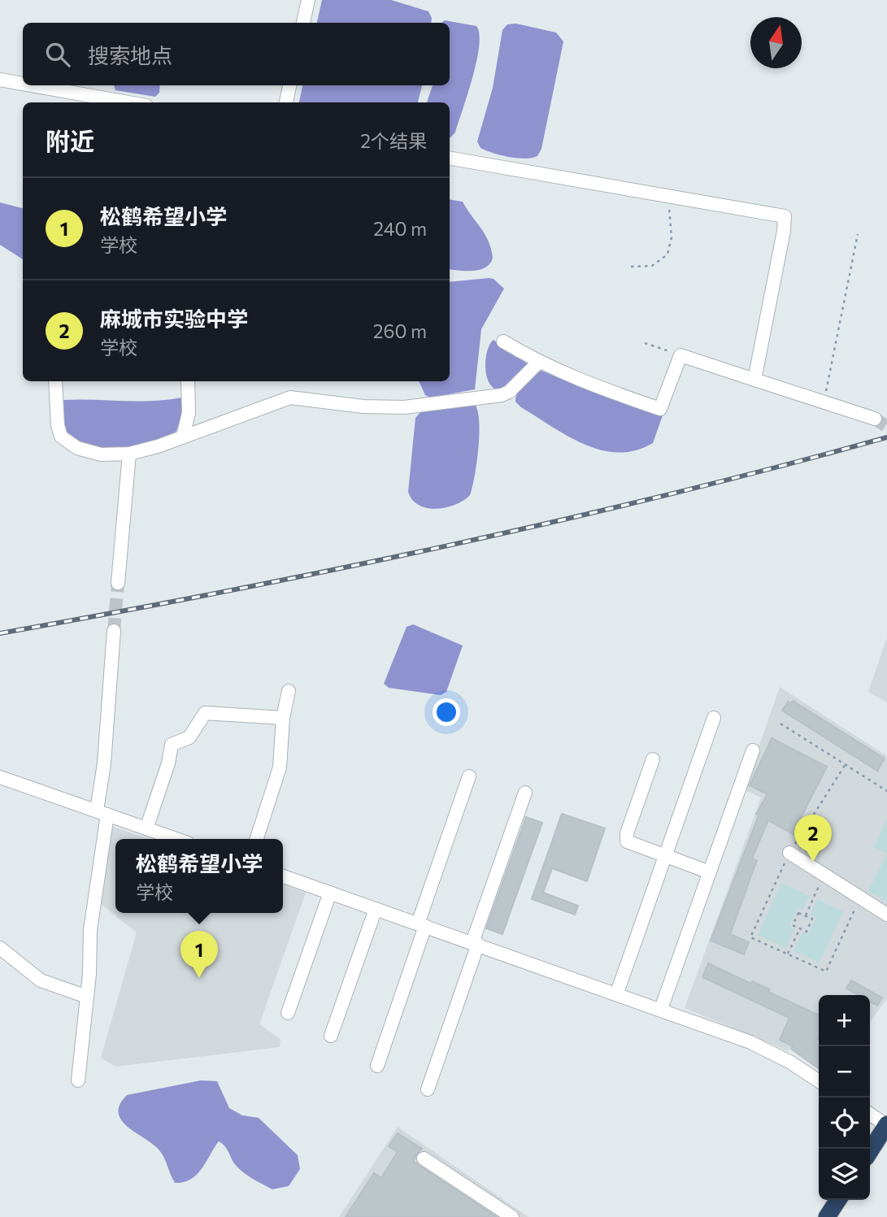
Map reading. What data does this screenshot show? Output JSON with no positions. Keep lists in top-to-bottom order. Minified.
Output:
{"north":"top","page":{"search":"搜索地点","heading":["附近","2个结果"],"list":[{"mark":"1","name":"松鹤希望小学","note":"学校","value":"240 m"},{"mark":"2","name":"麻城市实验中学","note":"学校","value":"260 m"}],"pins":["2","1"],"popup":["松鹤希望小学","学校"],"map_buttons":["+","−"]}}
